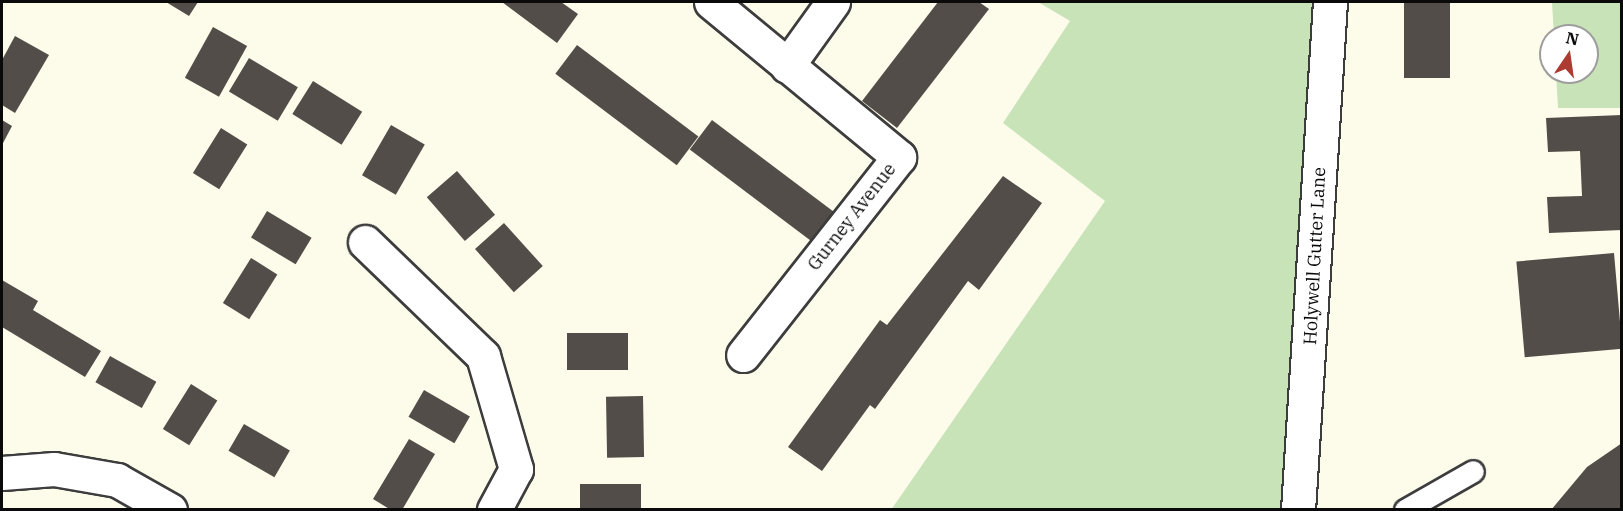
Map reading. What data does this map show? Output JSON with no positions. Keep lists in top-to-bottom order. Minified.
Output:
{"streets":{"street":["Gurney Avenue","Holywell Gutter Lane"]},"north":"top"}
